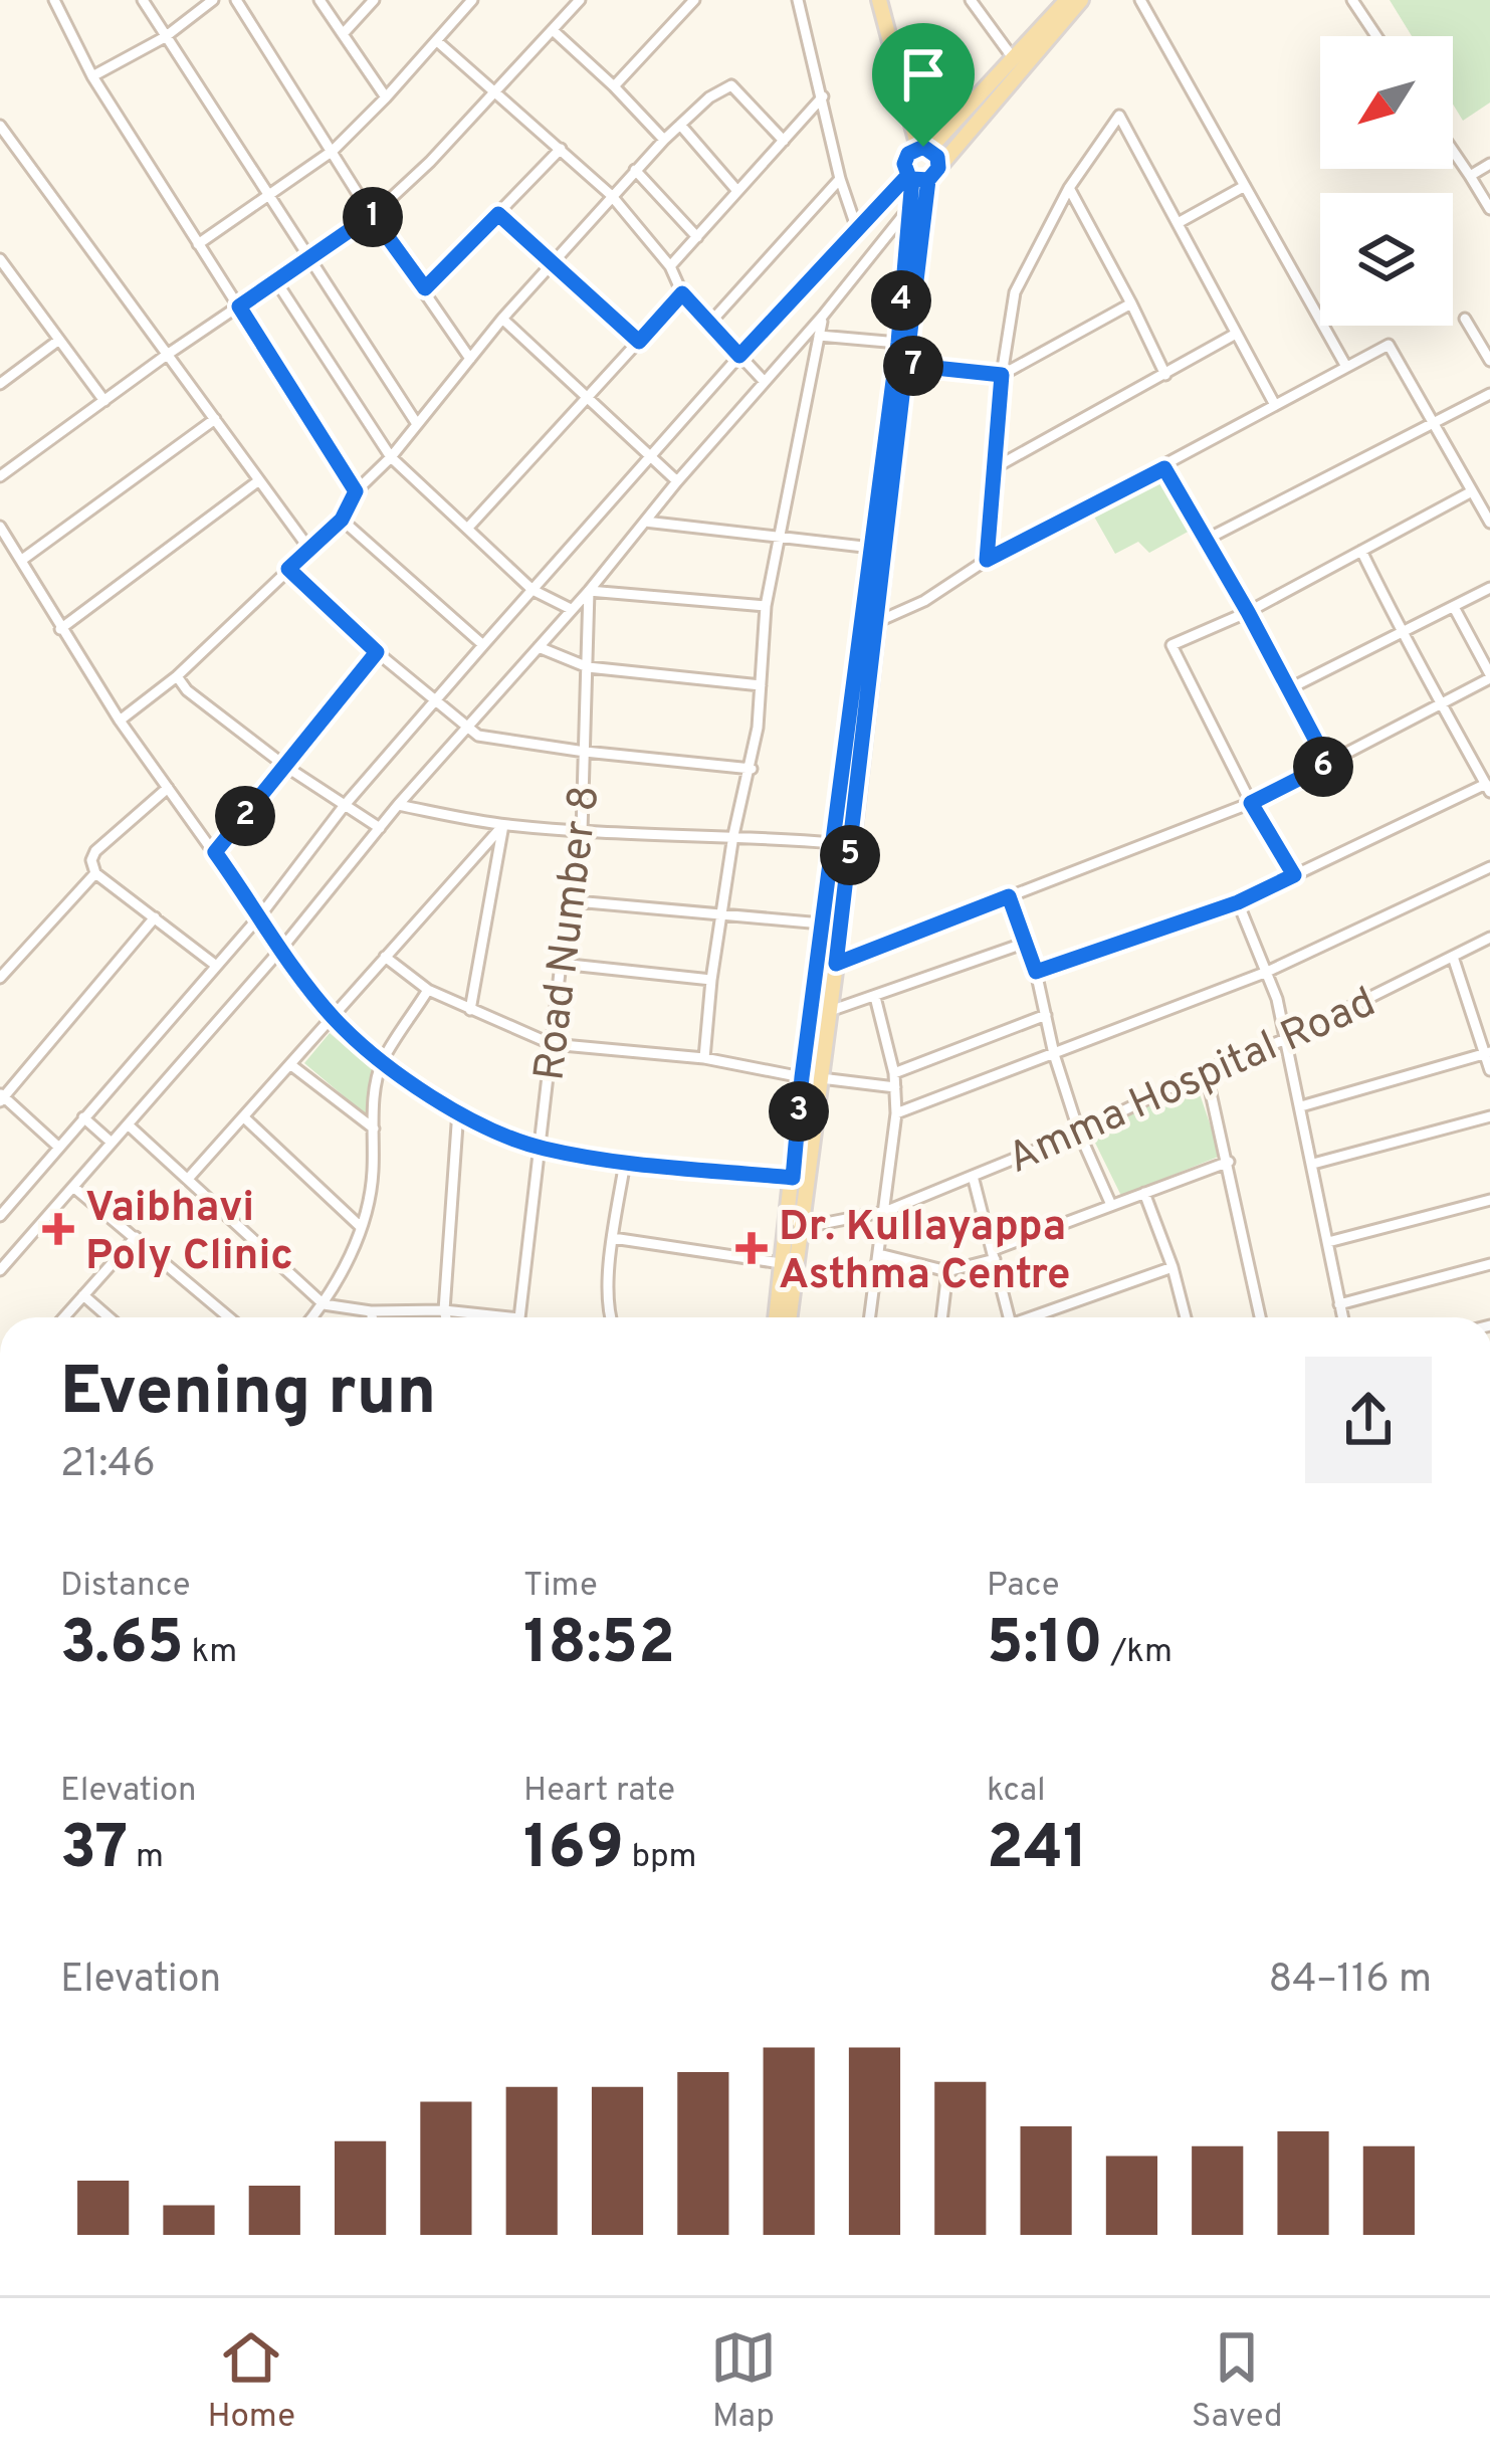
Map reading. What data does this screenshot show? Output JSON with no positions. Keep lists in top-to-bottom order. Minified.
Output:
{"streets":{"street":["Road Number 8","Amma Hospital Road"]},"places":{"health":["Vaibhavi Poly Clinic","Dr. Kullayappa Asthma Centre"]},"north":"bottom left","page":{"pins":["1","4","7","6","2","5","3"],"heading":["Evening run","21:46"],"stats":[["Distance","3.65 km"],["Time","18:52"],["Pace","5:10 /km"],["Elevation","37 m"],["Heart rate","169 bpm"],["kcal","241"]],"chart":["Elevation","84–116 m"],"tabs":["Home","Map","Saved"]}}
